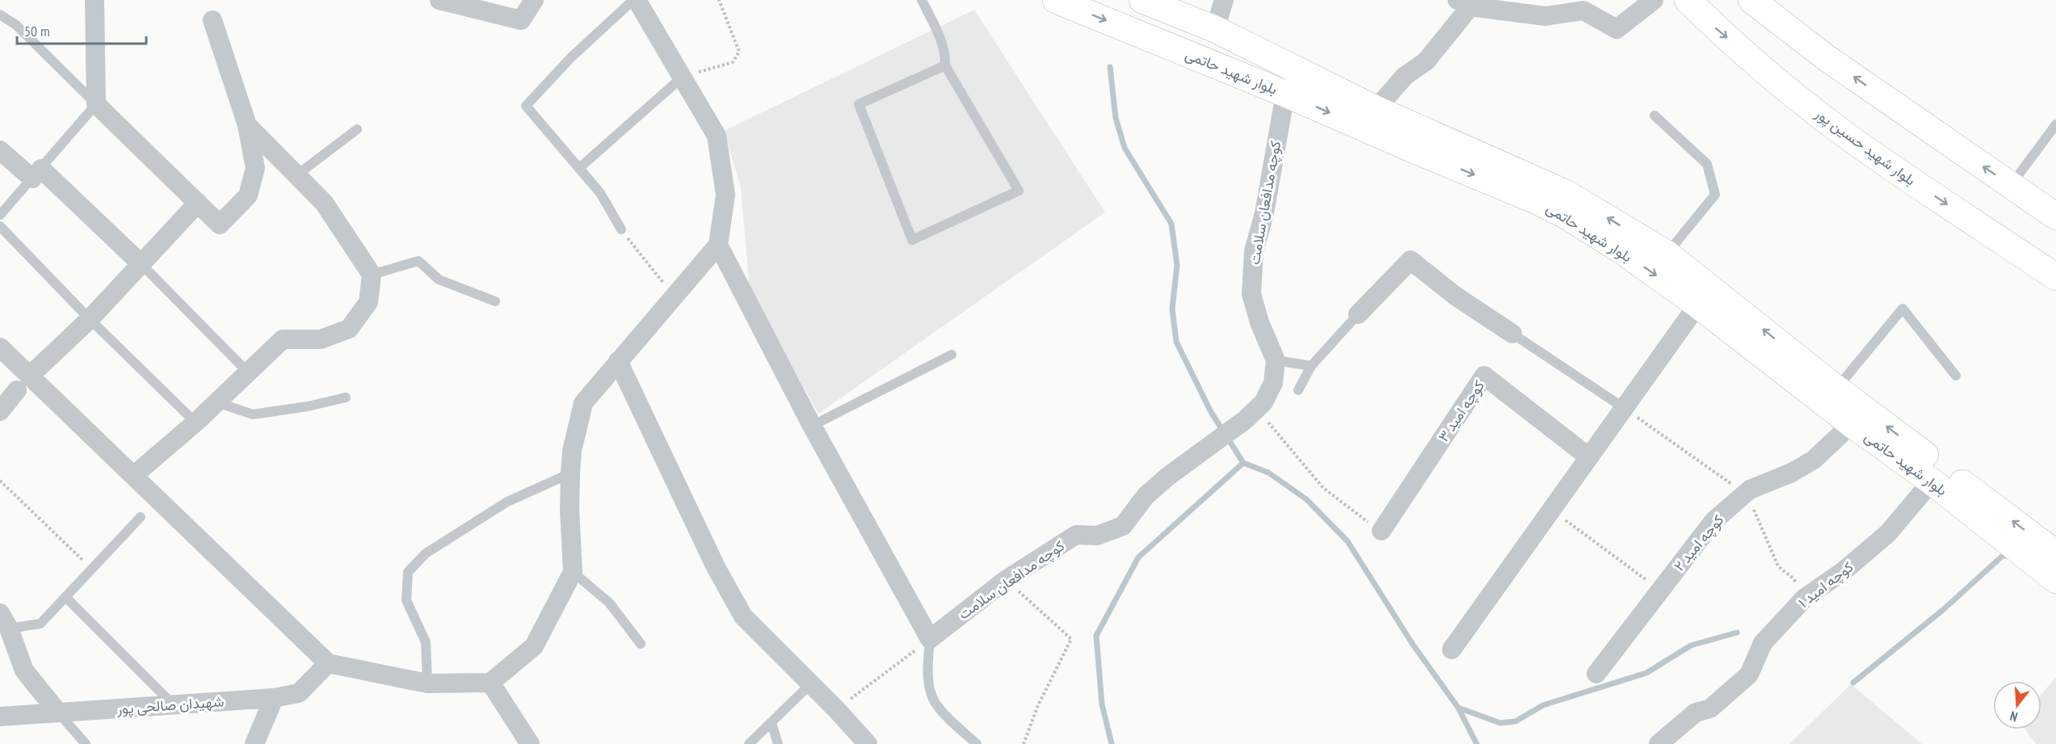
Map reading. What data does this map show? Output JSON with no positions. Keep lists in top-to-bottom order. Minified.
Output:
{"streets":{"main road":["بلوار شهید حاتمی","بلوار شهيد حسین پور"],"street":["کوچه مدافعان سلامت","کوچه امید ۳","کوچه امید ۲","کوچه امید ۱","شهیدان صالحی پور"]},"crossings":[["بلوار شهید حاتمی","کوچه مدافعان سلامت"],["بلوار شهید حاتمی","کوچه امید ۲"],["بلوار شهید حاتمی","کوچه امید ۱"]],"scale_bar":"50 m","north":"bottom"}
